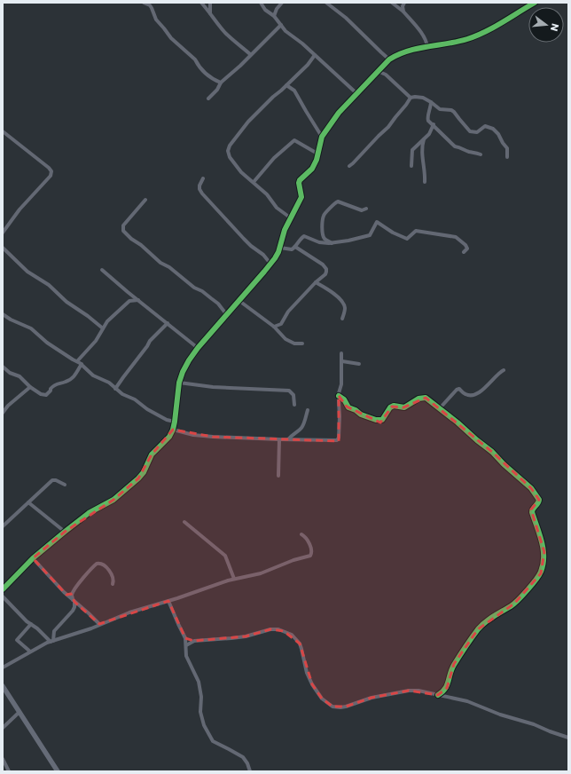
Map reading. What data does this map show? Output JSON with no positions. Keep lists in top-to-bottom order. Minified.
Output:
{"north":"right"}
